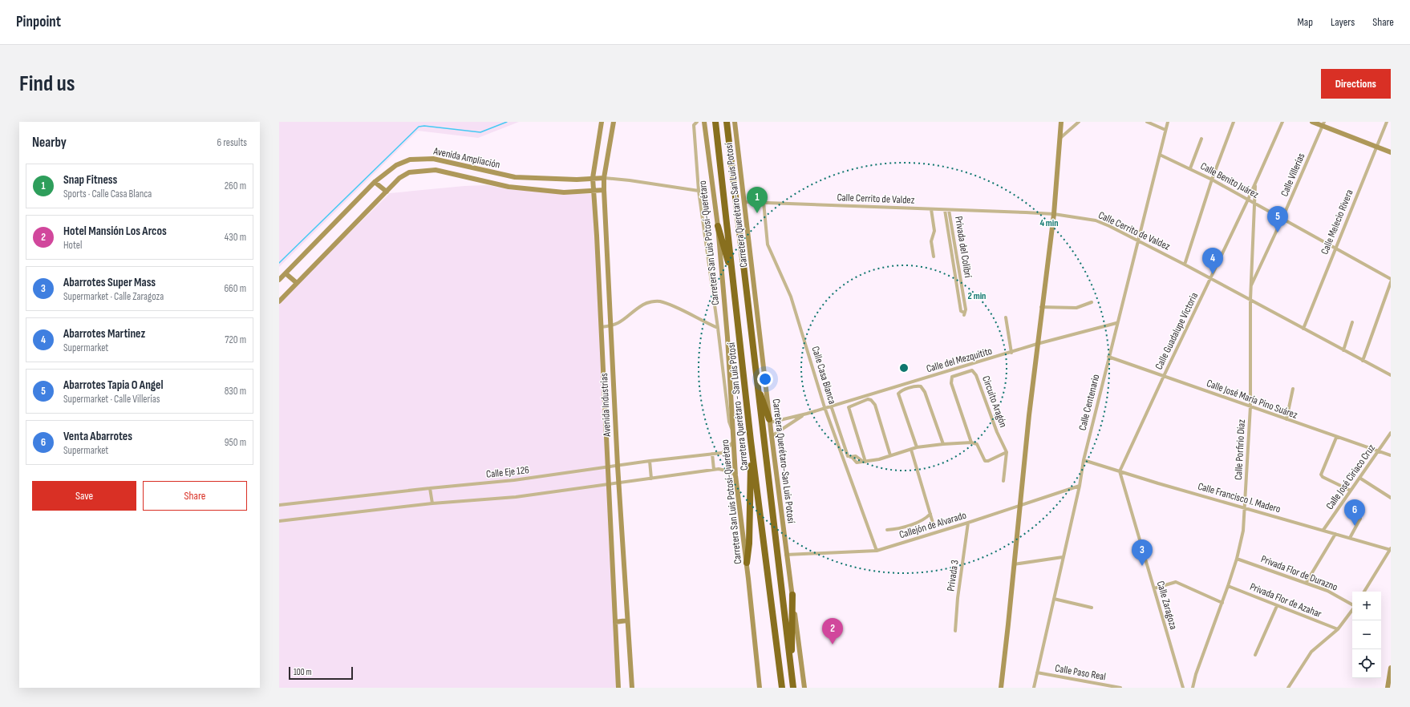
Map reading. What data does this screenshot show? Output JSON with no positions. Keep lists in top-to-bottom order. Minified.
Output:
{"streets":{"highway":["Carretera Querétaro - San Luis Potosí"],"main road":["Avenida Ampliación","Carretera Querétaro-San Luis Potosí","Carretera San Luis Potosí-Querétaro","Avenida Industrias"],"street":["Calle Villerías","Calle Benito Juárez","Calle Cerrito de Valdez","Calle Melecio Rivera","Privada del Colibrí","Calle Guadalupe Victoria","Calle del Mezquitito","Calle Casa Blanca","Calle José María Pino Suárez","Circuito Aragón","Calle Centenario","Calle Porfirio Díaz","Calle Eje 126","Calle José Ciriaco Cruz","Calle Francisco I. Madero","Callejón de Alvarado","Privada Flor de Durazno","Privada 3","Privada Flor de Azahar","Calle Zaragoza","Calle Paso Real"]},"crossings":[["Avenida Ampliación","Avenida Industrias"],["Calle Villerías","Calle Benito Juárez"],["Calle Villerías","Calle Porfirio Díaz"],["Calle Benito Juárez","Calle Melecio Rivera"],["Calle Benito Juárez","Calle Guadalupe Victoria"],["Calle Benito Juárez","Calle Centenario"],["Calle Benito Juárez","Calle Porfirio Díaz"],["Calle Cerrito de Valdez","Carretera Querétaro-San Luis Potosí"],["Calle Cerrito de Valdez","Calle Melecio Rivera"],["Calle Cerrito de Valdez","Privada del Colibrí"],["Calle Cerrito de Valdez","Calle Guadalupe Victoria"],["Calle Cerrito de Valdez","Calle Casa Blanca"],["Calle Cerrito de Valdez","Calle Centenario"],["Calle Cerrito de Valdez","Calle Porfirio Díaz"],["Carretera Querétaro-San Luis Potosí","Calle del Mezquitito"],["Carretera Querétaro-San Luis Potosí","Callejón de Alvarado"],["Carretera San Luis Potosí-Querétaro","Calle Eje 126"],["Calle Guadalupe Victoria","Calle José María Pino Suárez"],["Calle Guadalupe Victoria","Calle Porfirio Díaz"],["Calle Guadalupe Victoria","Calle Francisco I. Madero"],["Calle Guadalupe Victoria","Calle Zaragoza"],["Calle del Mezquitito","Calle Casa Blanca"],["Calle del Mezquitito","Calle Centenario"],["Calle Casa Blanca","Callejón de Alvarado"],["Calle José María Pino Suárez","Calle Centenario"],["Calle José María Pino Suárez","Calle Porfirio Díaz"],["Calle José María Pino Suárez","Calle José Ciriaco Cruz"],["Calle Centenario","Calle Francisco I. Madero"],["Calle Centenario","Callejón de Alvarado"],["Calle Centenario","Calle Paso Real"],["Avenida Industrias","Calle Eje 126"],["Calle Porfirio Díaz","Calle Francisco I. Madero"],["Calle Porfirio Díaz","Privada Flor de Durazno"],["Calle Porfirio Díaz","Privada Flor de Azahar"],["Calle José Ciriaco Cruz","Calle Francisco I. Madero"],["Calle Francisco I. Madero","Calle Zaragoza"],["Callejón de Alvarado","Privada 3"]],"scale_bar":"100 m","page":{"header":"Pinpoint","nav":["Map","Layers","Share"],"buttons":["Directions",["Save","Share"]],"title":"Find us","heading":["Nearby","6 results"],"list":[{"mark":"1","name":"Snap Fitness","note":"Sports · Calle Casa Blanca","value":"260 m"},{"mark":"2","name":"Hotel Mansión Los Arcos","note":"Hotel","value":"430 m"},{"mark":"3","name":"Abarrotes Super Mass","note":"Supermarket · Calle Zaragoza","value":"660 m"},{"mark":"4","name":"Abarrotes Martinez","note":"Supermarket","value":"720 m"},{"mark":"5","name":"Abarrotes Tapia O Angel","note":"Supermarket · Calle Villerías","value":"830 m"},{"mark":"6","name":"Venta Abarrotes","note":"Supermarket","value":"950 m"}],"pins":["1","5","4","6","3","2"],"map_buttons":["+","−"],"scale":"100 m"},"rings":["4 min","2 min"]}
